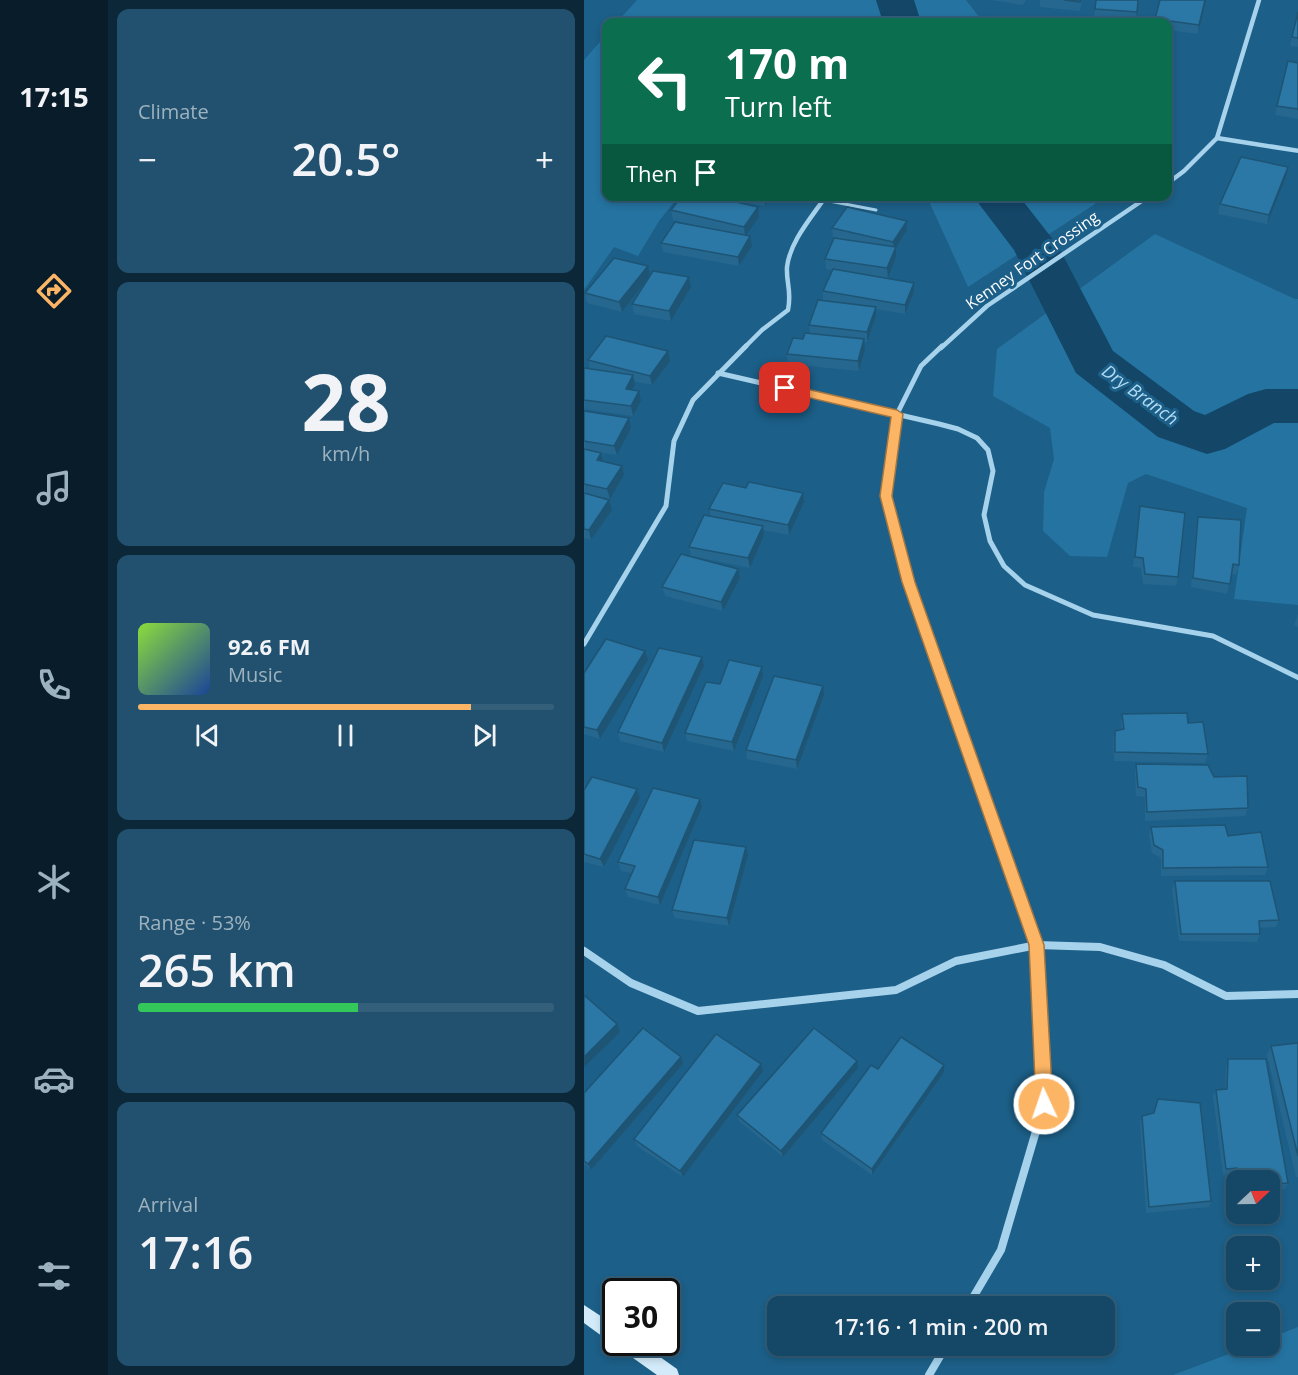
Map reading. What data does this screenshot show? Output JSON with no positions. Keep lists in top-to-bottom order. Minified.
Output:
{"streets":{"street":["Kenney Fort Crossing"]},"water":["Dry Branch"],"north":"right","page":{"tabs":"17:15","tile":["Climate",["28","km/h"],["Range · 53%","265 km"],["Arrival","17:16"]],"turn":["170 m","Turn left"],"heat":["−","20.5°","+"],"then":"Then","song":["92.6 FM","Music"],"map_buttons":["+","−"],"limit":"30","trip":"17:16 · 1 min · 200 m"}}
